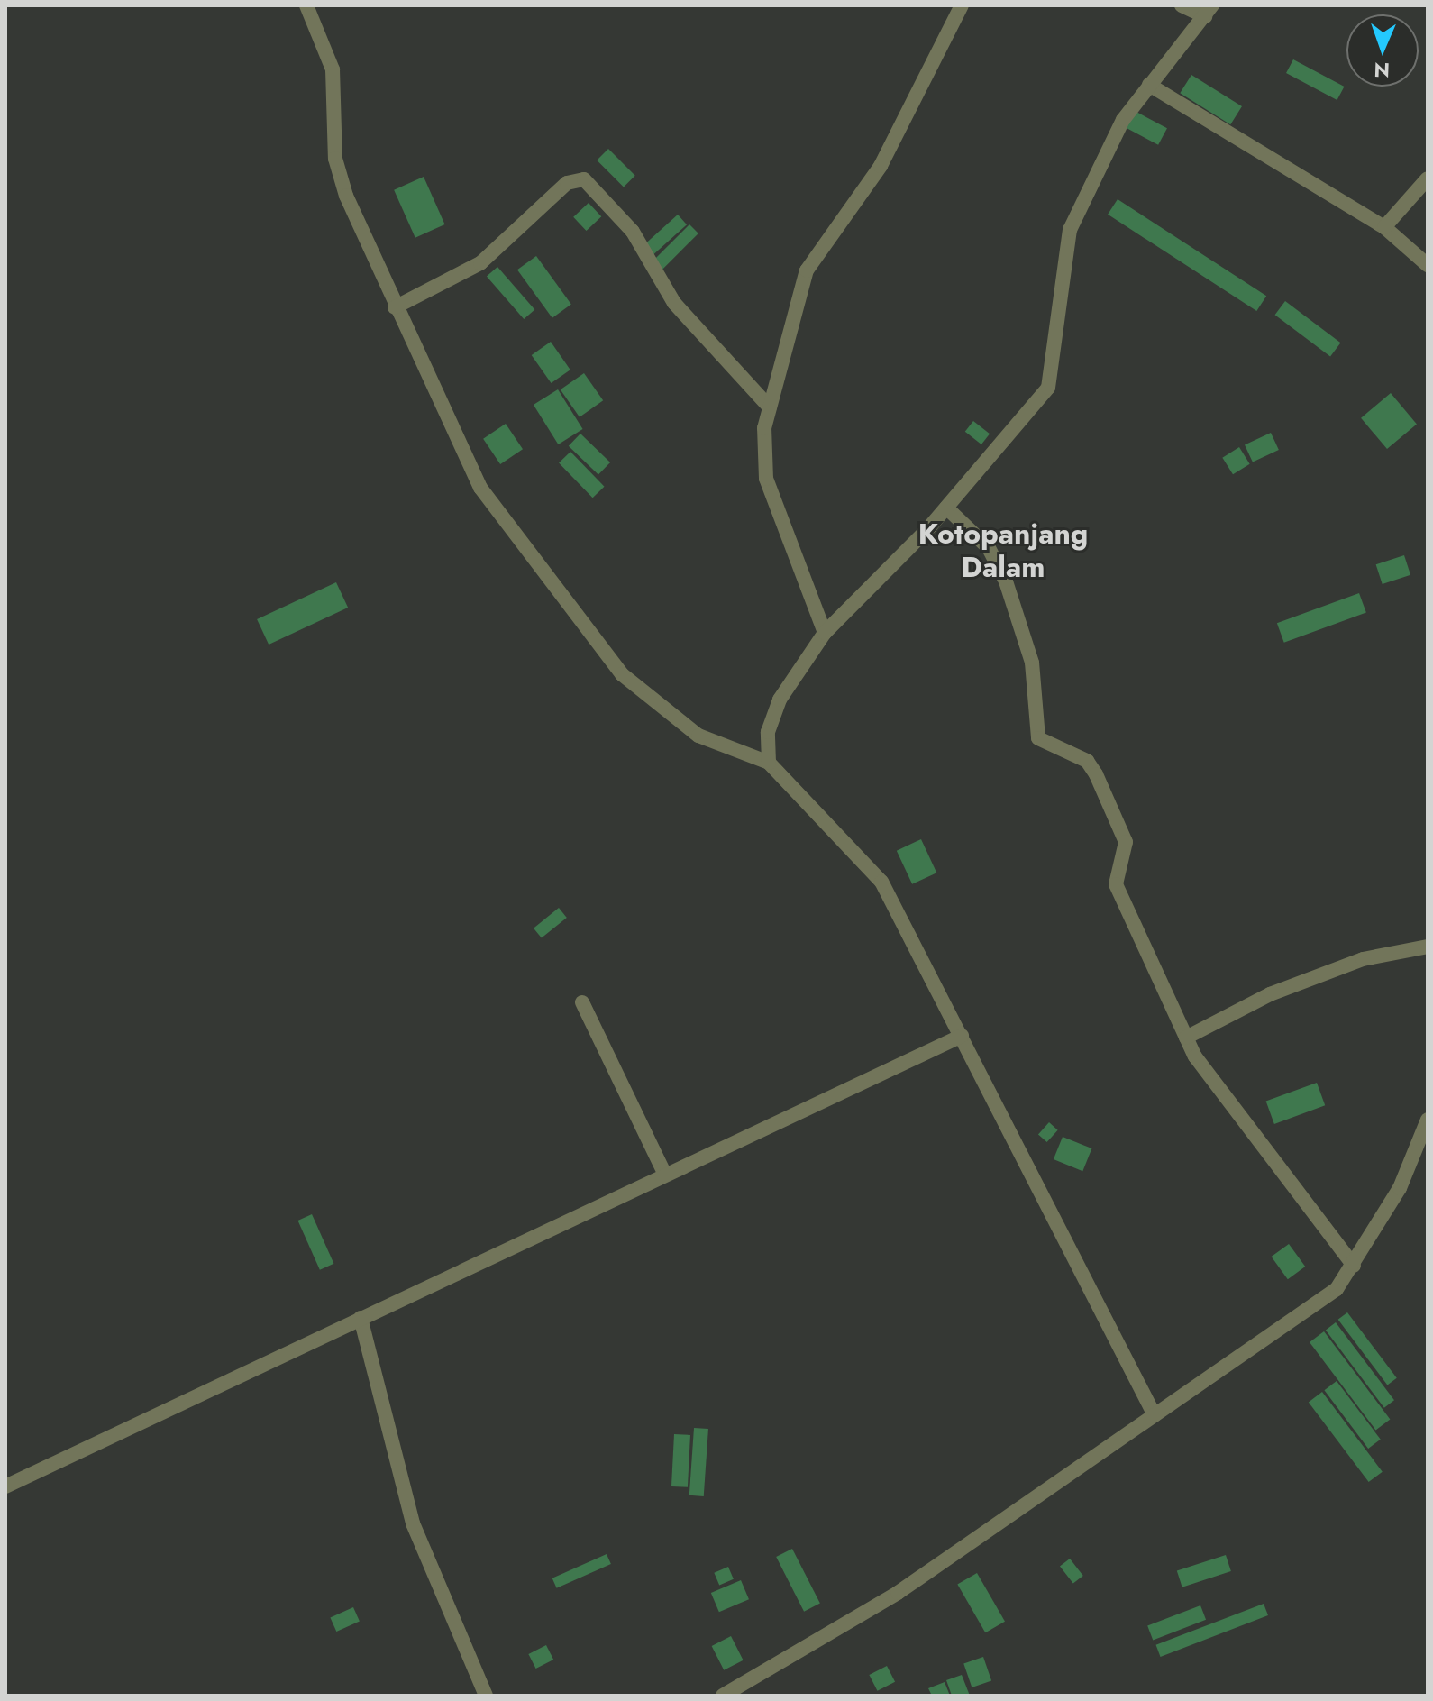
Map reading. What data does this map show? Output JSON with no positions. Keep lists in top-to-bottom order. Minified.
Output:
{"districts":["Kotopanjang Dalam"],"north":"bottom"}
